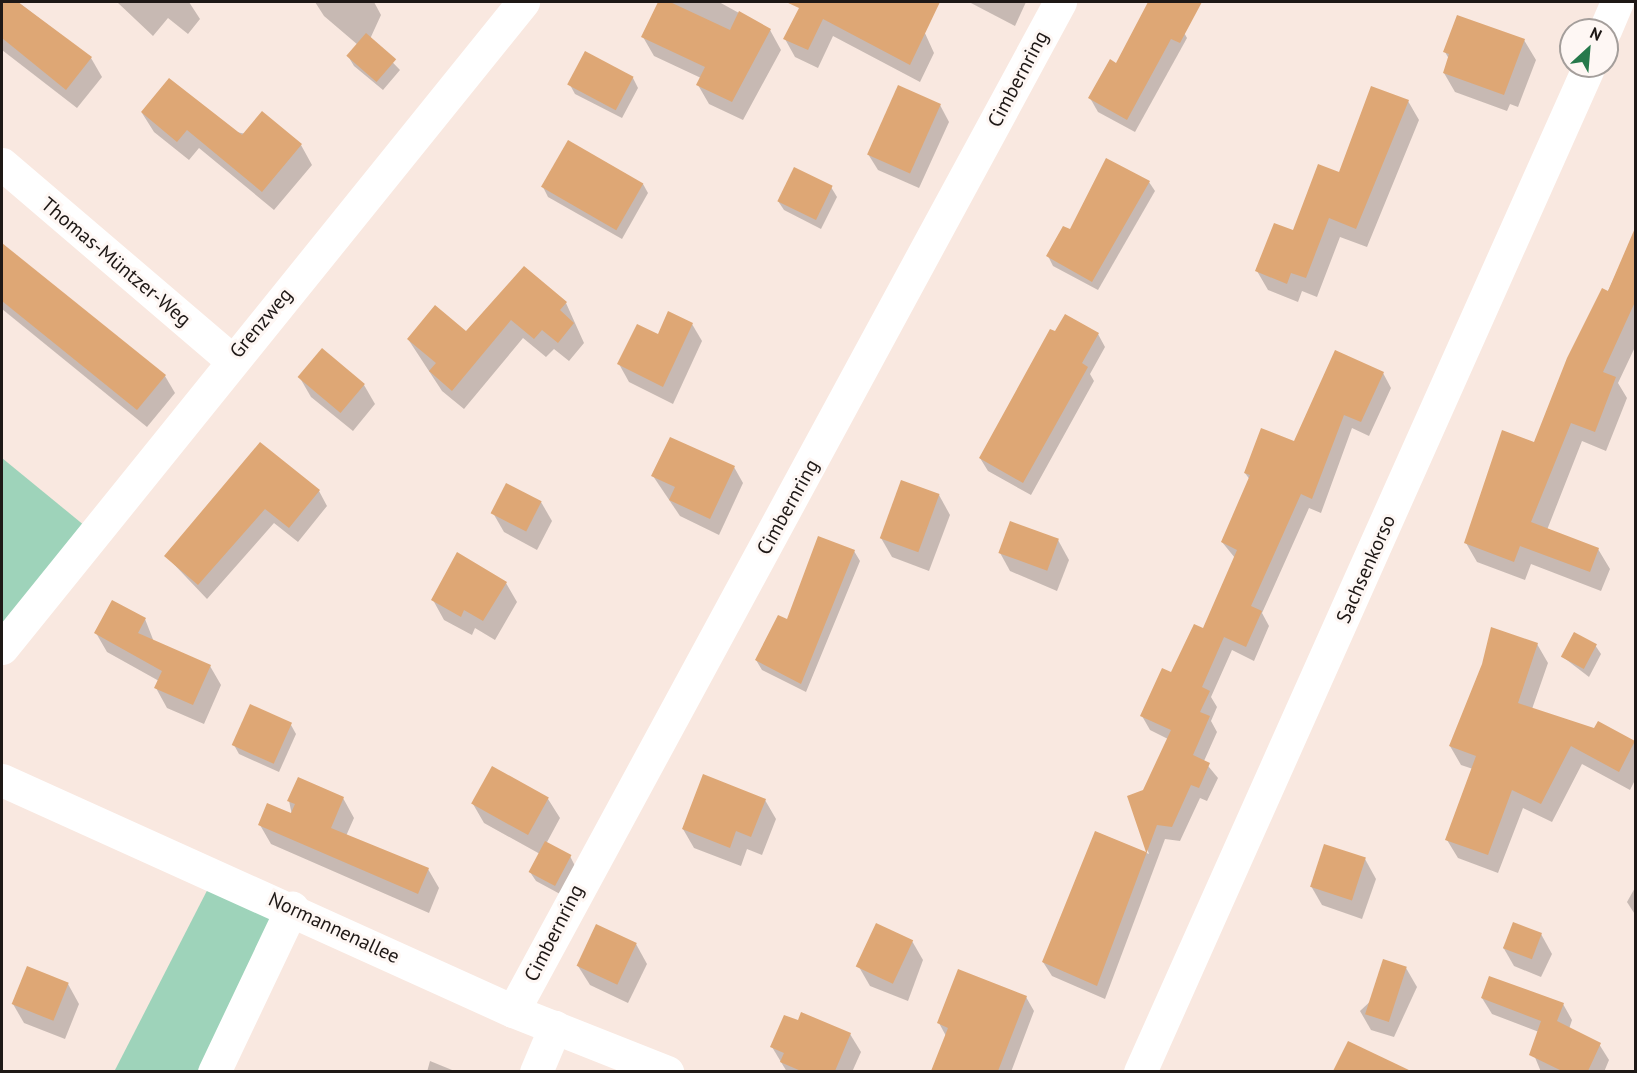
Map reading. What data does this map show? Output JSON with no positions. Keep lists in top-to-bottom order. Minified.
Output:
{"streets":{"street":["Cimbernring","Thomas-Müntzer-Weg","Grenzweg","Sachsenkorso","Normannenallee"]},"crossings":[["Cimbernring","Normannenallee"],["Thomas-Müntzer-Weg","Grenzweg"]],"north":"top right"}
